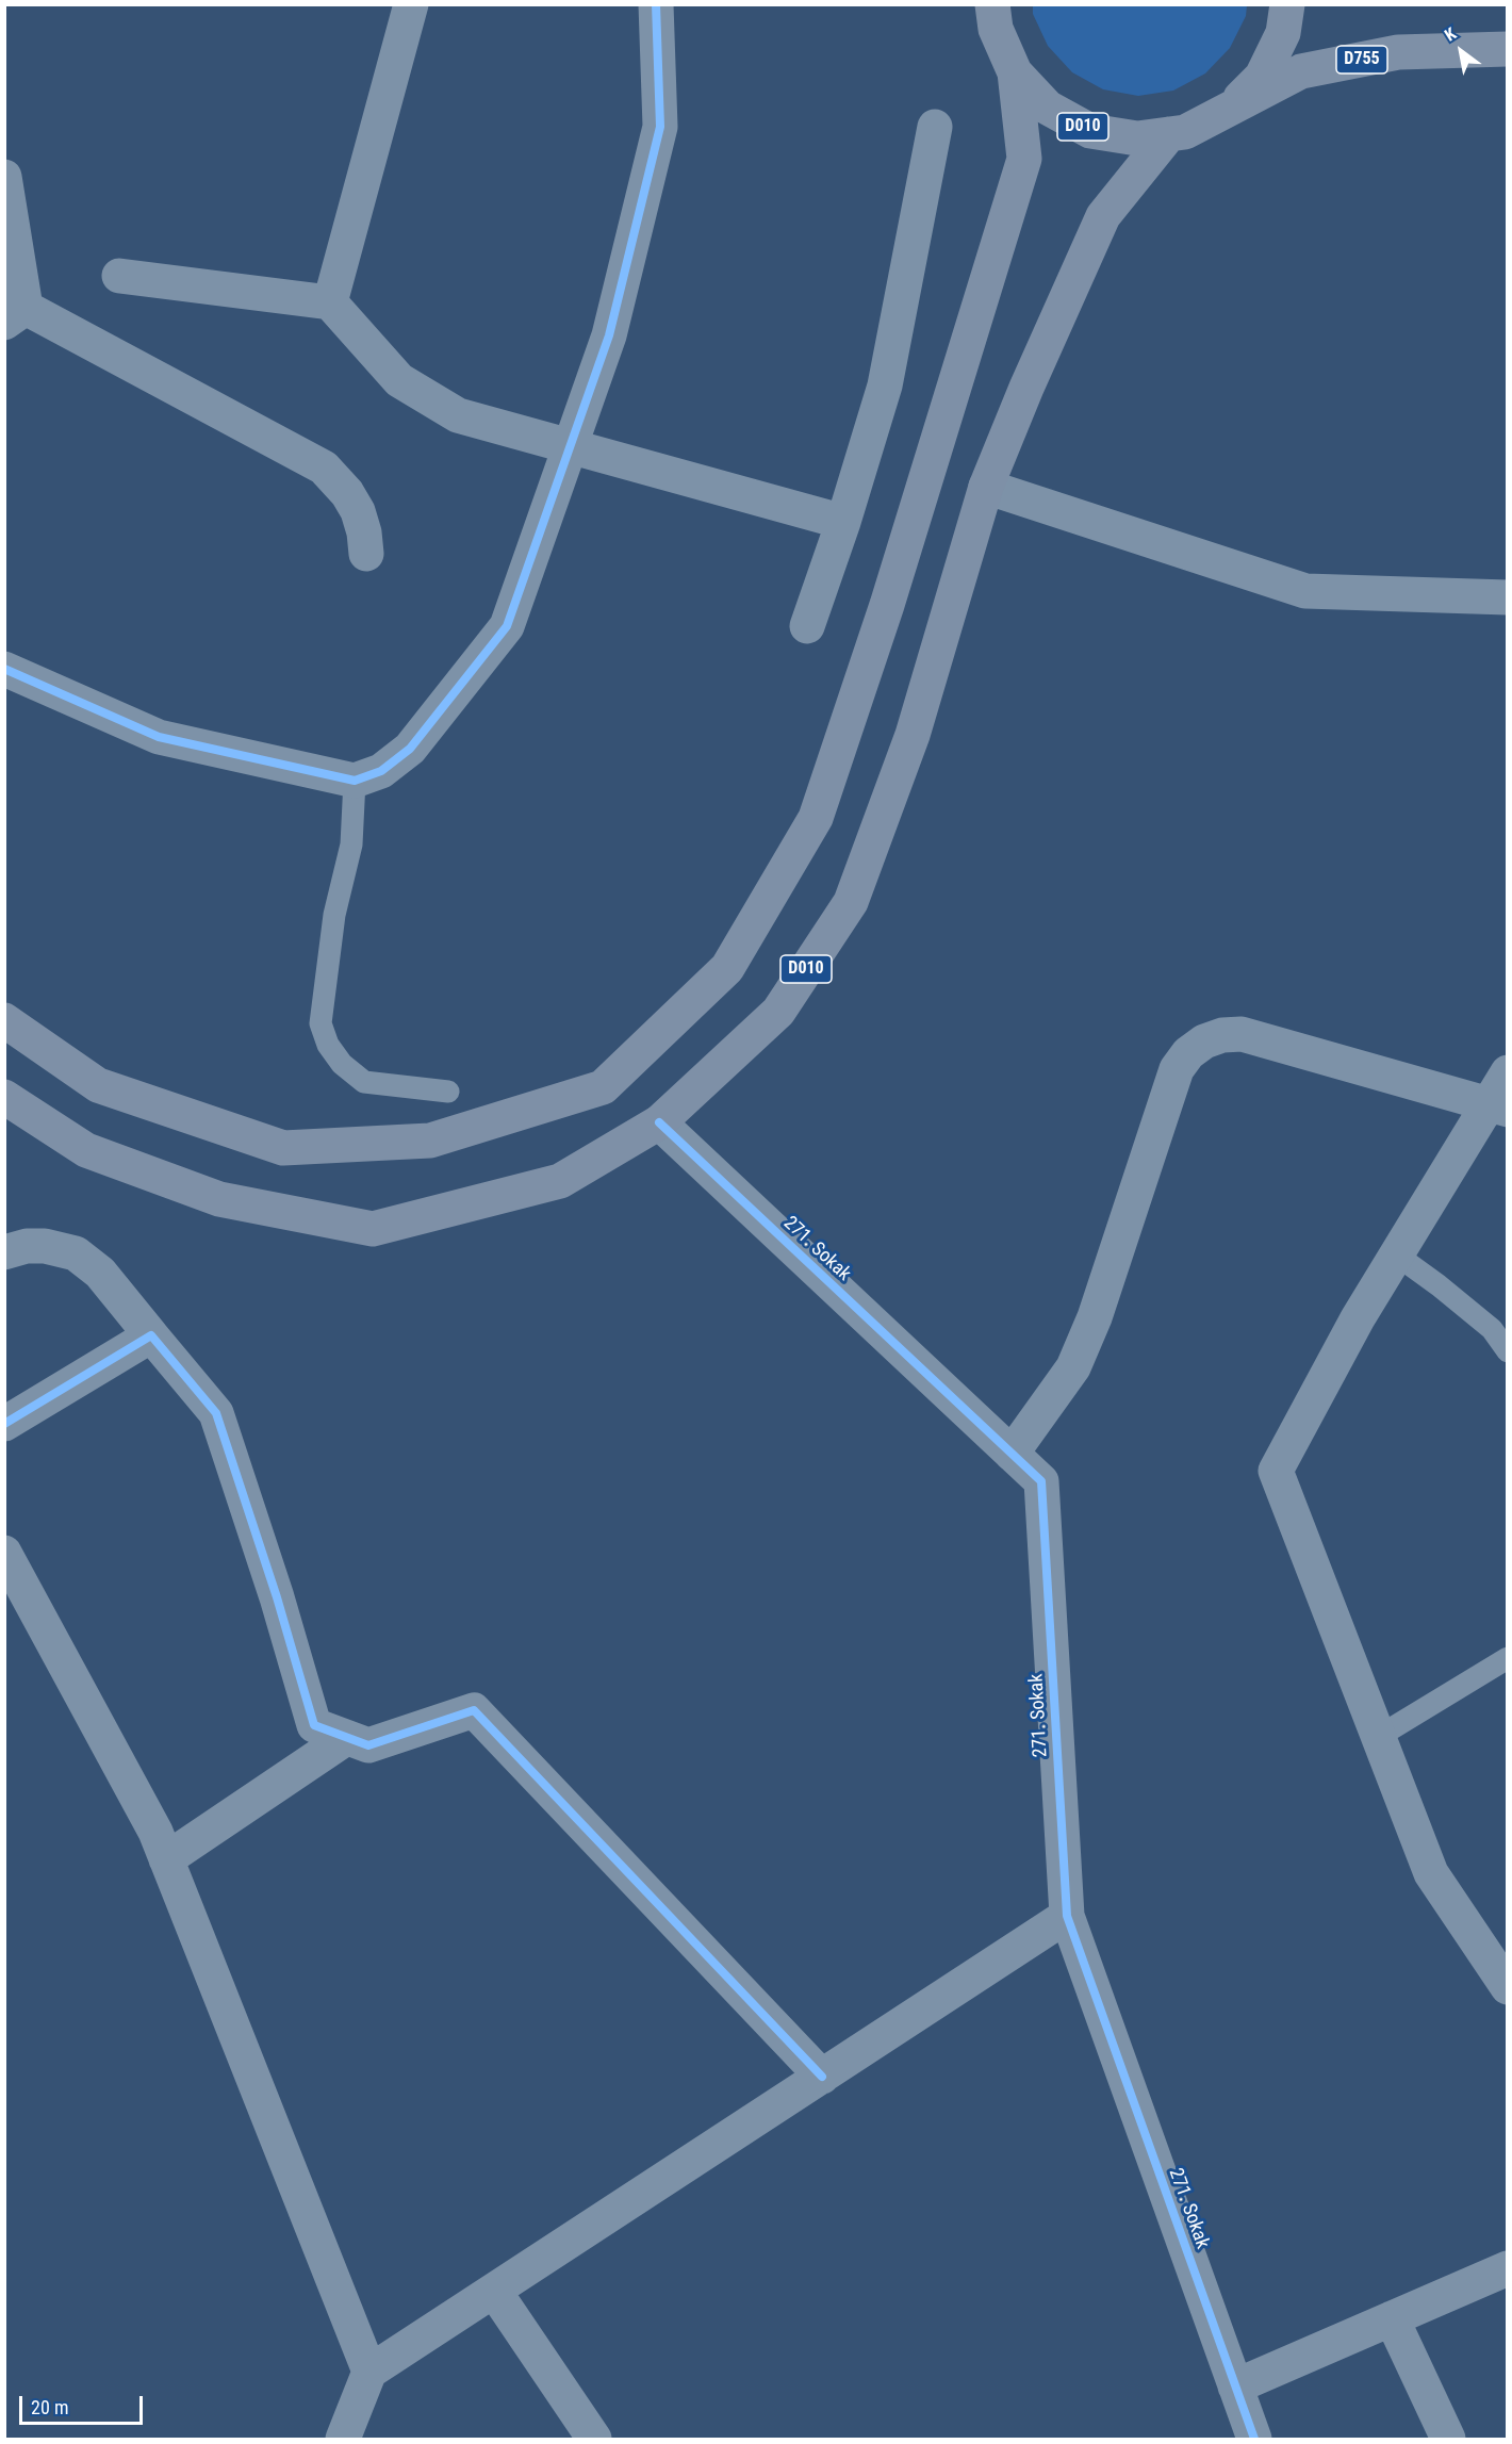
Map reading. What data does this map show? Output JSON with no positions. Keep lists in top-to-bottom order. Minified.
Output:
{"streets":{"highway":["D755","D010"],"street":["271. Sokak"]},"crossings":[["D755","D010"],["D010","271. Sokak"]],"scale_bar":"20 m","north":"top left"}
